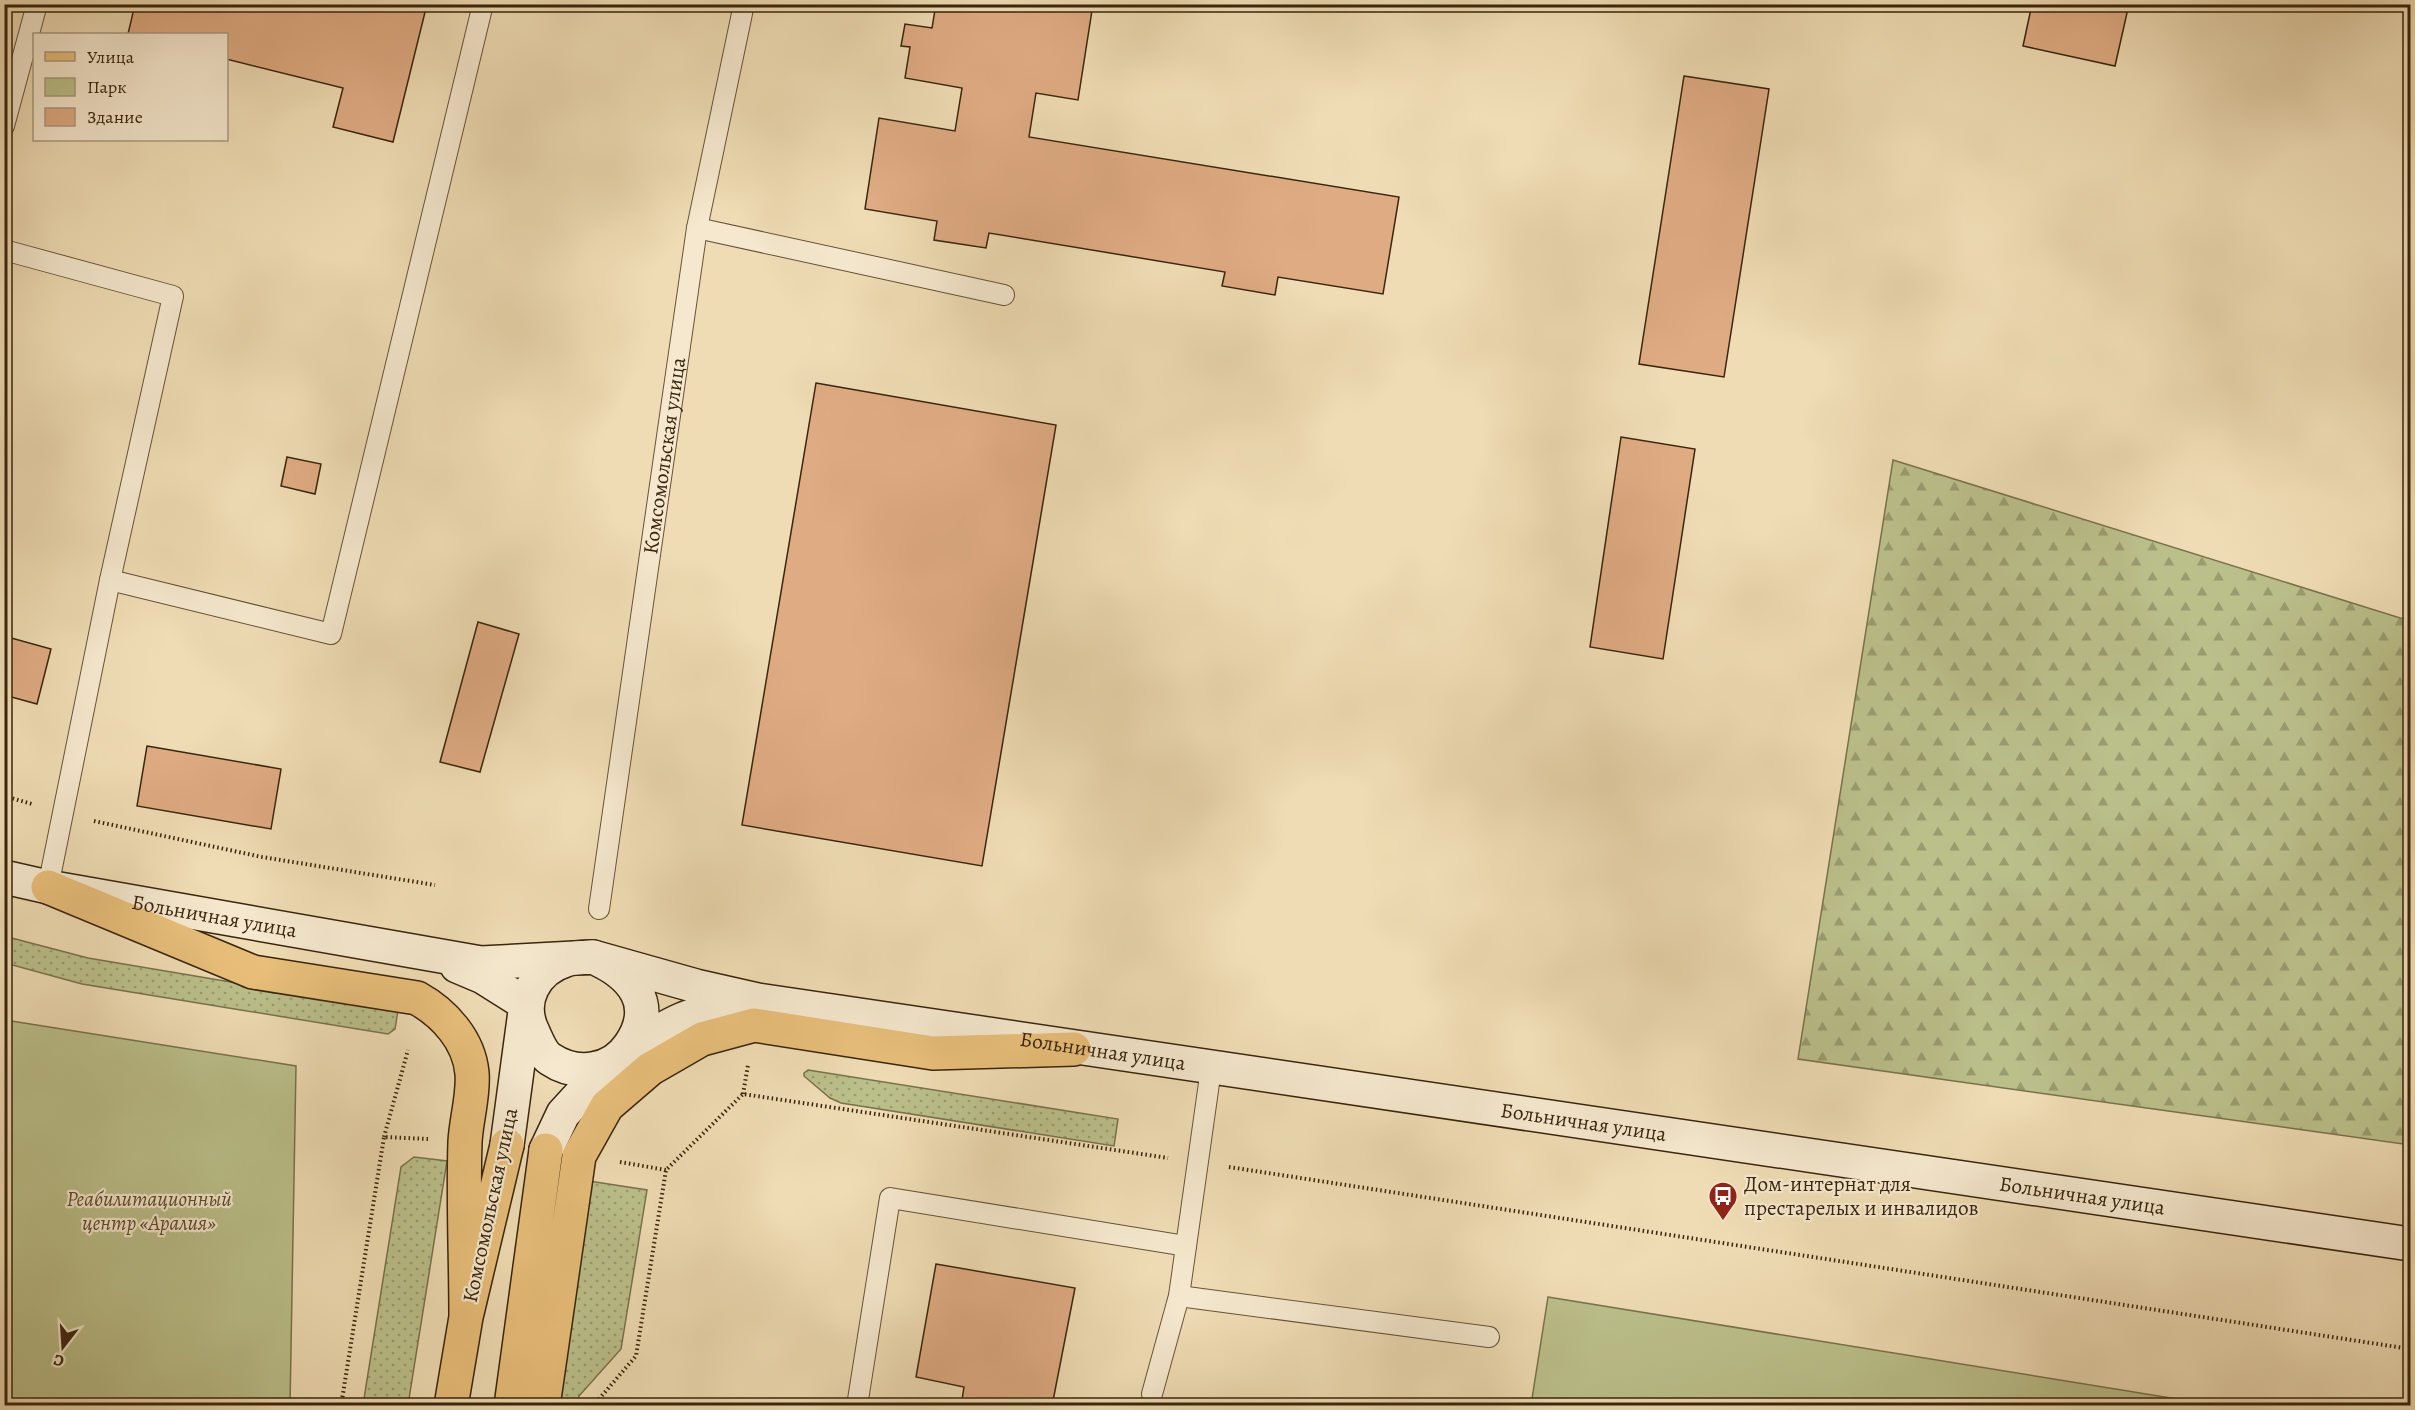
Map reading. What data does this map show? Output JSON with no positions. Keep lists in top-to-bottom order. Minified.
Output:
{"streets":{"main road":["Комсомольская улица","Больничная улица"]},"crossings":[["Комсомольская улица","Больничная улица"]],"parks":["Реабилитационный центр «Аралия»"],"places":{"bus stop":["Дом-интернат для престарелых и инвалидов"]},"legend":["Улица","Парк","Здание"],"north":"bottom"}
